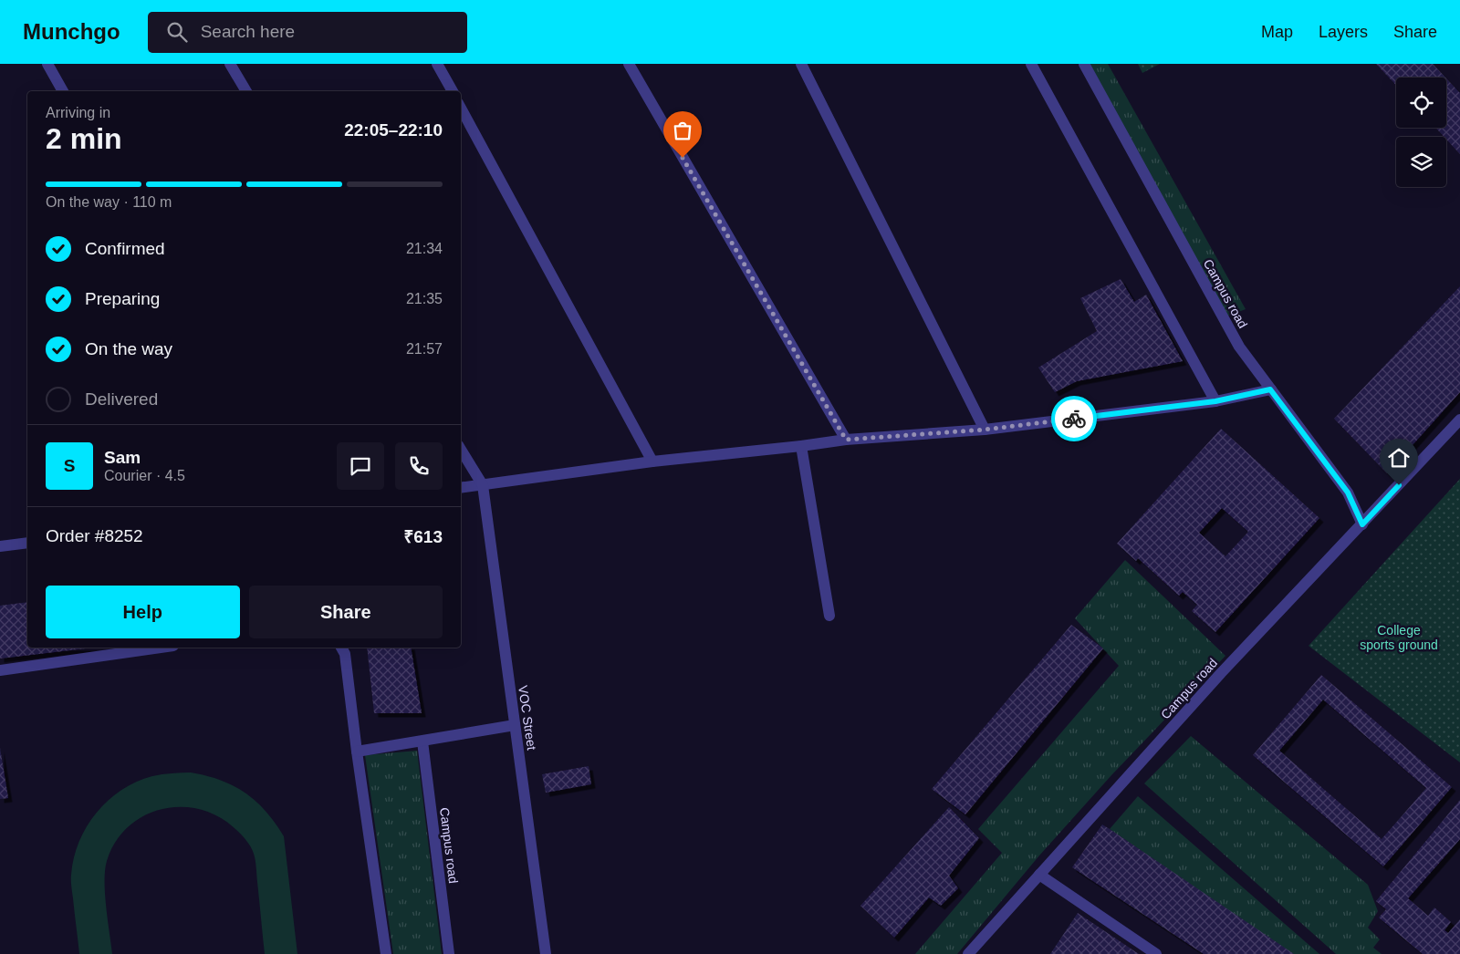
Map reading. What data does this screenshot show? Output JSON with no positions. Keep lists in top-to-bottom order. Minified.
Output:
{"streets":{"street":["Campus road","VOC Street"]},"parks":["College sports ground"],"page":{"header":"Munchgo","search":"Search here","nav":["Map","Layers","Share"],"heading":["2 min","Arriving in","22:05–22:10"],"panel":["Sam","Courier · 4.5","Order #8252","₹613"],"bar":"On the way · 110 m","list":[["Confirmed","21:34"],["Preparing","21:35"],["On the way","21:57"],"Delivered"],"round":"S","buttons":["Help","Share"]}}
